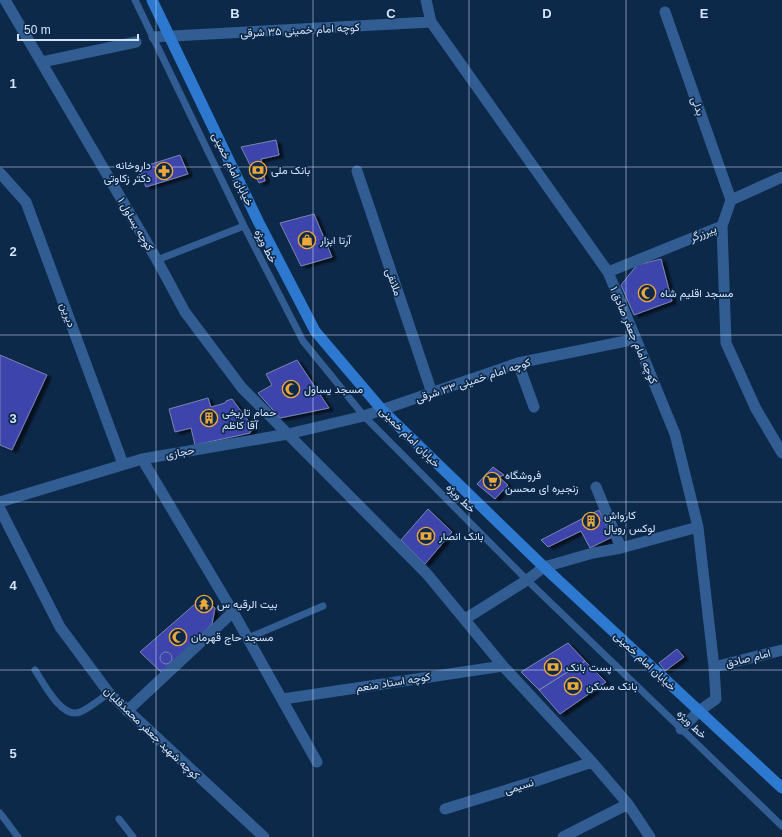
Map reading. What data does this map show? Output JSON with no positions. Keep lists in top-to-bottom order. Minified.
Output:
{"streets":{"main road":["خیابان امام خمینی"],"street":["کوچه امام خمینی ۳۵ شرقی","بدلی","کوچه یساول ۱","پیرزرگر","ملانقی","دیرین","کوچه امام جعفر صادق ۱","کوچه امام خمینی ۳۳ شرقی","حجازی","امام صادق","کوچه استاد منعم","کوچه شهید جعفر محمدقلیان","نسیمی"],"lane":["خط ویژه"]},"crossings":[["کوچه امام خمینی ۳۵ شرقی","خیابان امام خمینی"],["کوچه امام خمینی ۳۵ شرقی","خط ویژه"],["کوچه امام خمینی ۳۵ شرقی","کوچه امام جعفر صادق ۱"],["بدلی","پیرزرگر"],["خیابان امام خمینی","کوچه امام جعفر صادق ۱"],["خیابان امام خمینی","کوچه امام خمینی ۳۳ شرقی"],["کوچه یساول ۱","حجازی"],["کوچه یساول ۱","کوچه استاد منعم"],["کوچه یساول ۱","نسیمی"],["پیرزرگر","کوچه امام جعفر صادق ۱"],["خط ویژه","کوچه امام خمینی ۳۳ شرقی"],["خط ویژه","حجازی"],["ملانقی","کوچه امام خمینی ۳۳ شرقی"],["دیرین","حجازی"],["کوچه امام جعفر صادق ۱","کوچه امام خمینی ۳۳ شرقی"],["کوچه امام جعفر صادق ۱","امام صادق"],["کوچه امام خمینی ۳۳ شرقی","حجازی"]],"places":{"bank":["بانک ملی","بانک انصار","پست بانک","بانک مسکن"],"pharmacy":["داروخانه دکتر زکاوتی"],"shop":["آرتا ابزار"],"mosque":["مسجد اقلیم شاه","مسجد یساول","مسجد حاج قهرمان"],"building":["حمام تاریخی آقا کاظم","کارواش لوکس رویال"],"supermarket":["فروشگاه زنجیره ای محسن"],"temple":["بیت الرقیه س"]},"scale_bar":"50 m","grid":{"columns":["B","C","D","E"],"rows":["1","2","3","4","5"]}}
